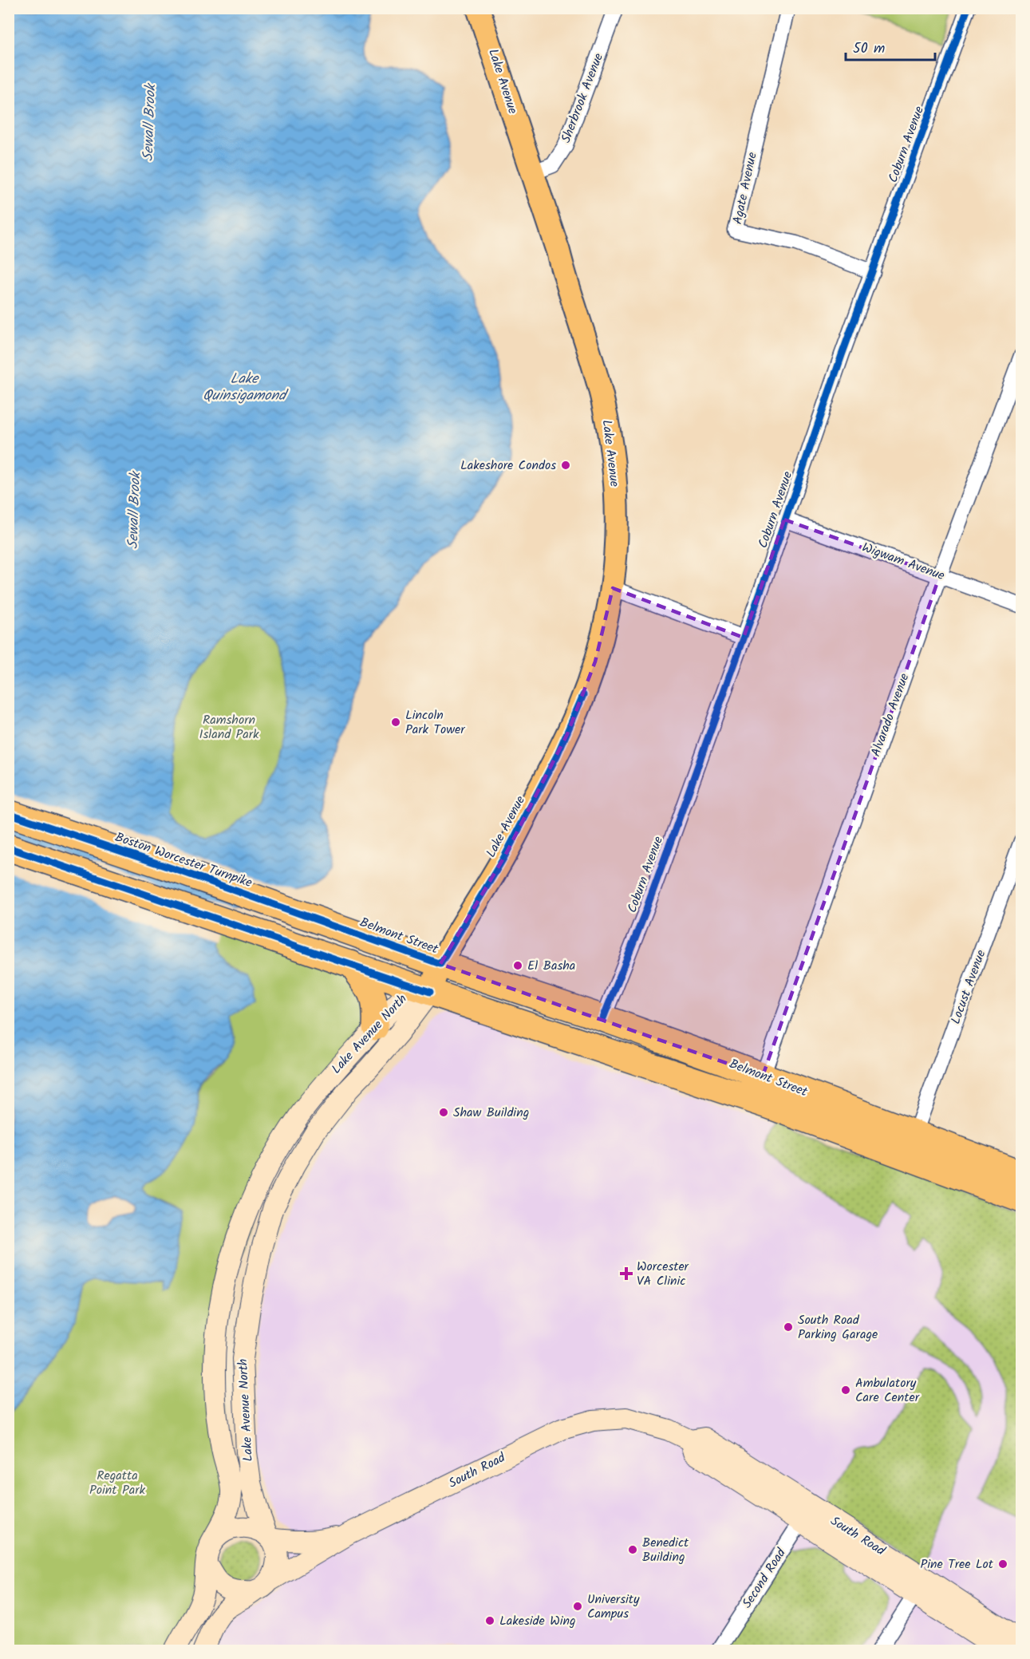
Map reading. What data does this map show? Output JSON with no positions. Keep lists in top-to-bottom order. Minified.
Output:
{"streets":{"highway":["Boston Worcester Turnpike","Belmont Street"],"main road":["Lake Avenue","Lake Avenue North","South Road"],"street":["Sherbrook Avenue","Coburn Avenue","Agate Avenue","Wigwam Avenue","Alvarado Avenue","Locust Avenue","Second Road"]},"crossings":[["Lake Avenue","Sherbrook Avenue"],["Lake Avenue","Belmont Street"],["Lake Avenue","Lake Avenue North"],["Coburn Avenue","Agate Avenue"],["Coburn Avenue","Wigwam Avenue"],["Coburn Avenue","Belmont Street"],["Wigwam Avenue","Alvarado Avenue"],["Alvarado Avenue","Belmont Street"],["Boston Worcester Turnpike","Belmont Street"],["Belmont Street","Locust Avenue"],["Belmont Street","Lake Avenue North"],["Lake Avenue North","South Road"],["South Road","Second Road"]],"water":["Sewall Brook","Lake Quinsigamond"],"parks":["Ramshorn Island Park","Regatta Point Park"],"places":{"other":["Lakeshore Condos","Lincoln Park Tower","El Basha","Shaw Building","South Road Parking Garage","Ambulatory Care Center","Benedict Building","Pine Tree Lot","University Campus","Lakeside Wing"],"health":["Worcester VA Clinic"]},"scale_bar":"50 m"}
